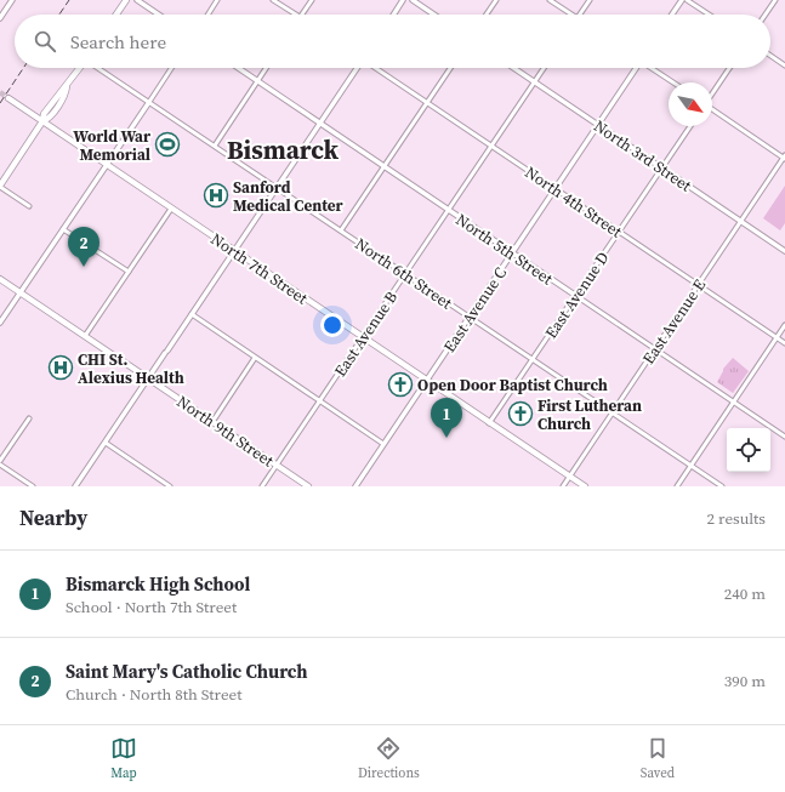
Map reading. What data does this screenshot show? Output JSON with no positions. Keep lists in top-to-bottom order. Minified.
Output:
{"streets":{"main road":["North 7th Street","North 9th Street"],"street":["North 3rd Street","North 4th Street","North 5th Street","North 6th Street","East Avenue D","East Avenue C","East Avenue E","East Avenue B"]},"crossings":[["North 3rd Street","East Avenue D"],["North 3rd Street","East Avenue C"],["North 3rd Street","East Avenue E"],["North 3rd Street","East Avenue B"],["North 4th Street","East Avenue D"],["North 4th Street","East Avenue C"],["North 4th Street","East Avenue E"],["North 4th Street","East Avenue B"],["North 5th Street","East Avenue D"],["North 5th Street","East Avenue C"],["North 5th Street","East Avenue E"],["North 5th Street","East Avenue B"],["North 7th Street","East Avenue D"],["North 7th Street","East Avenue C"],["North 7th Street","East Avenue E"],["North 7th Street","East Avenue B"],["North 6th Street","East Avenue D"],["North 6th Street","East Avenue C"],["North 6th Street","East Avenue E"],["North 6th Street","East Avenue B"],["East Avenue B","North 9th Street"]],"districts":["Bismarck"],"places":{"sports":["World War Memorial"],"hospital":["Sanford Medical Center","CHI St. Alexius Health"],"church":["Open Door Baptist Church","First Lutheran Church"]},"north":"bottom right","page":{"search":"Search here","pins":["2","1"],"heading":["Nearby","2 results"],"list":[{"mark":"1","name":"Bismarck High School","note":"School · North 7th Street","value":"240 m"},{"mark":"2","name":"Saint Mary's Catholic Church","note":"Church · North 8th Street","value":"390 m"}],"nav":["Map","Directions","Saved"]}}
